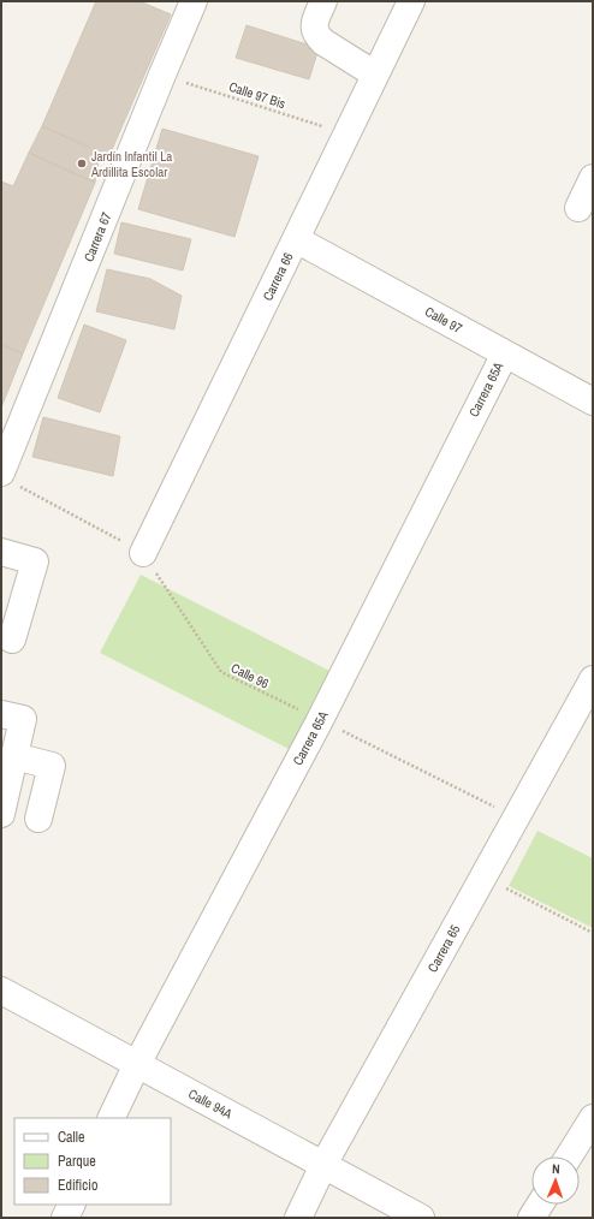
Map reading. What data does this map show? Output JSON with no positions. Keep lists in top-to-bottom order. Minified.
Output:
{"streets":{"street":["Carrera 67","Carrera 66","Calle 97","Carrera 65A","Carrera 65","Calle 94A"],"path":["Calle 97 Bis","Calle 96"]},"crossings":[["Calle 97 Bis","Carrera 67"],["Calle 97 Bis","Carrera 66"],["Carrera 67","Calle 96"],["Carrera 66","Calle 97"],["Carrera 66","Calle 96"],["Calle 97","Carrera 65A"],["Carrera 65A","Calle 96"],["Carrera 65A","Calle 94A"],["Calle 96","Carrera 65"],["Carrera 65","Calle 94A"]],"places":["Jardín Infantil La Ardillita Escolar"],"legend":["Calle","Parque","Edificio"],"north":"top"}
